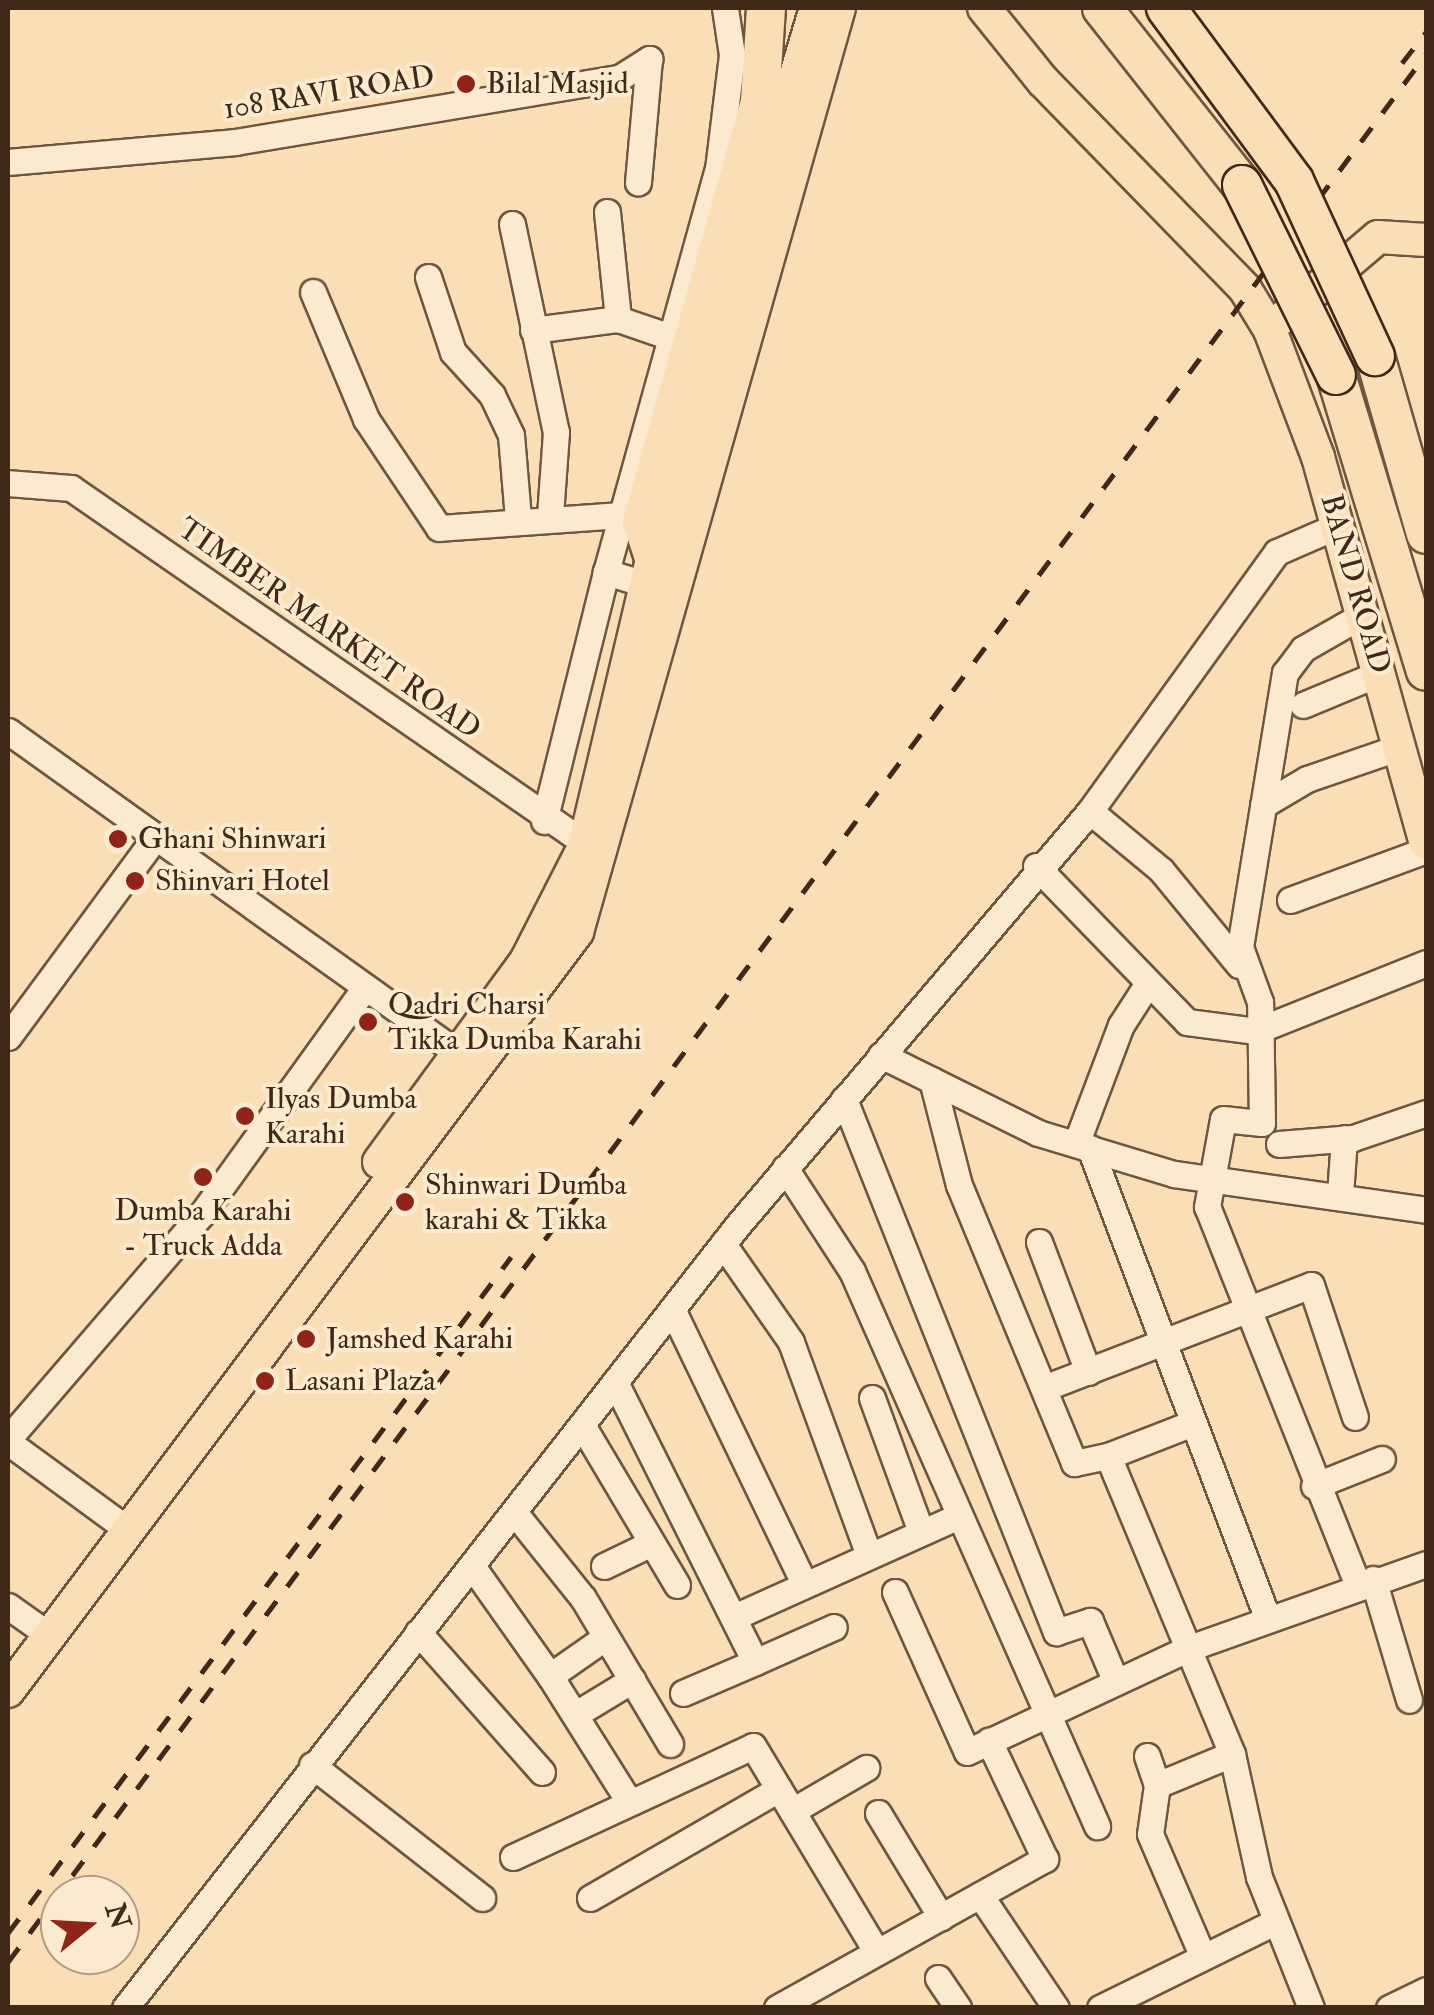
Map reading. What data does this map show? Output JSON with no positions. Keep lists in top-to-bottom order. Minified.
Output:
{"streets":{"main road":["BAND ROAD"],"street":["108 RAVI ROAD","TIMBER MARKET ROAD"]},"places":["Bilal Masjid","Ghani Shinwari","Shinvari Hotel","Qadri Charsi Tikka Dumba Karahi","Ilyas Dumba Karahi","Dumba Karahi - Truck Adda","Shinwari Dumba karahi & Tikka","Jamshed Karahi","Lasani Plaza"],"north":"right"}
